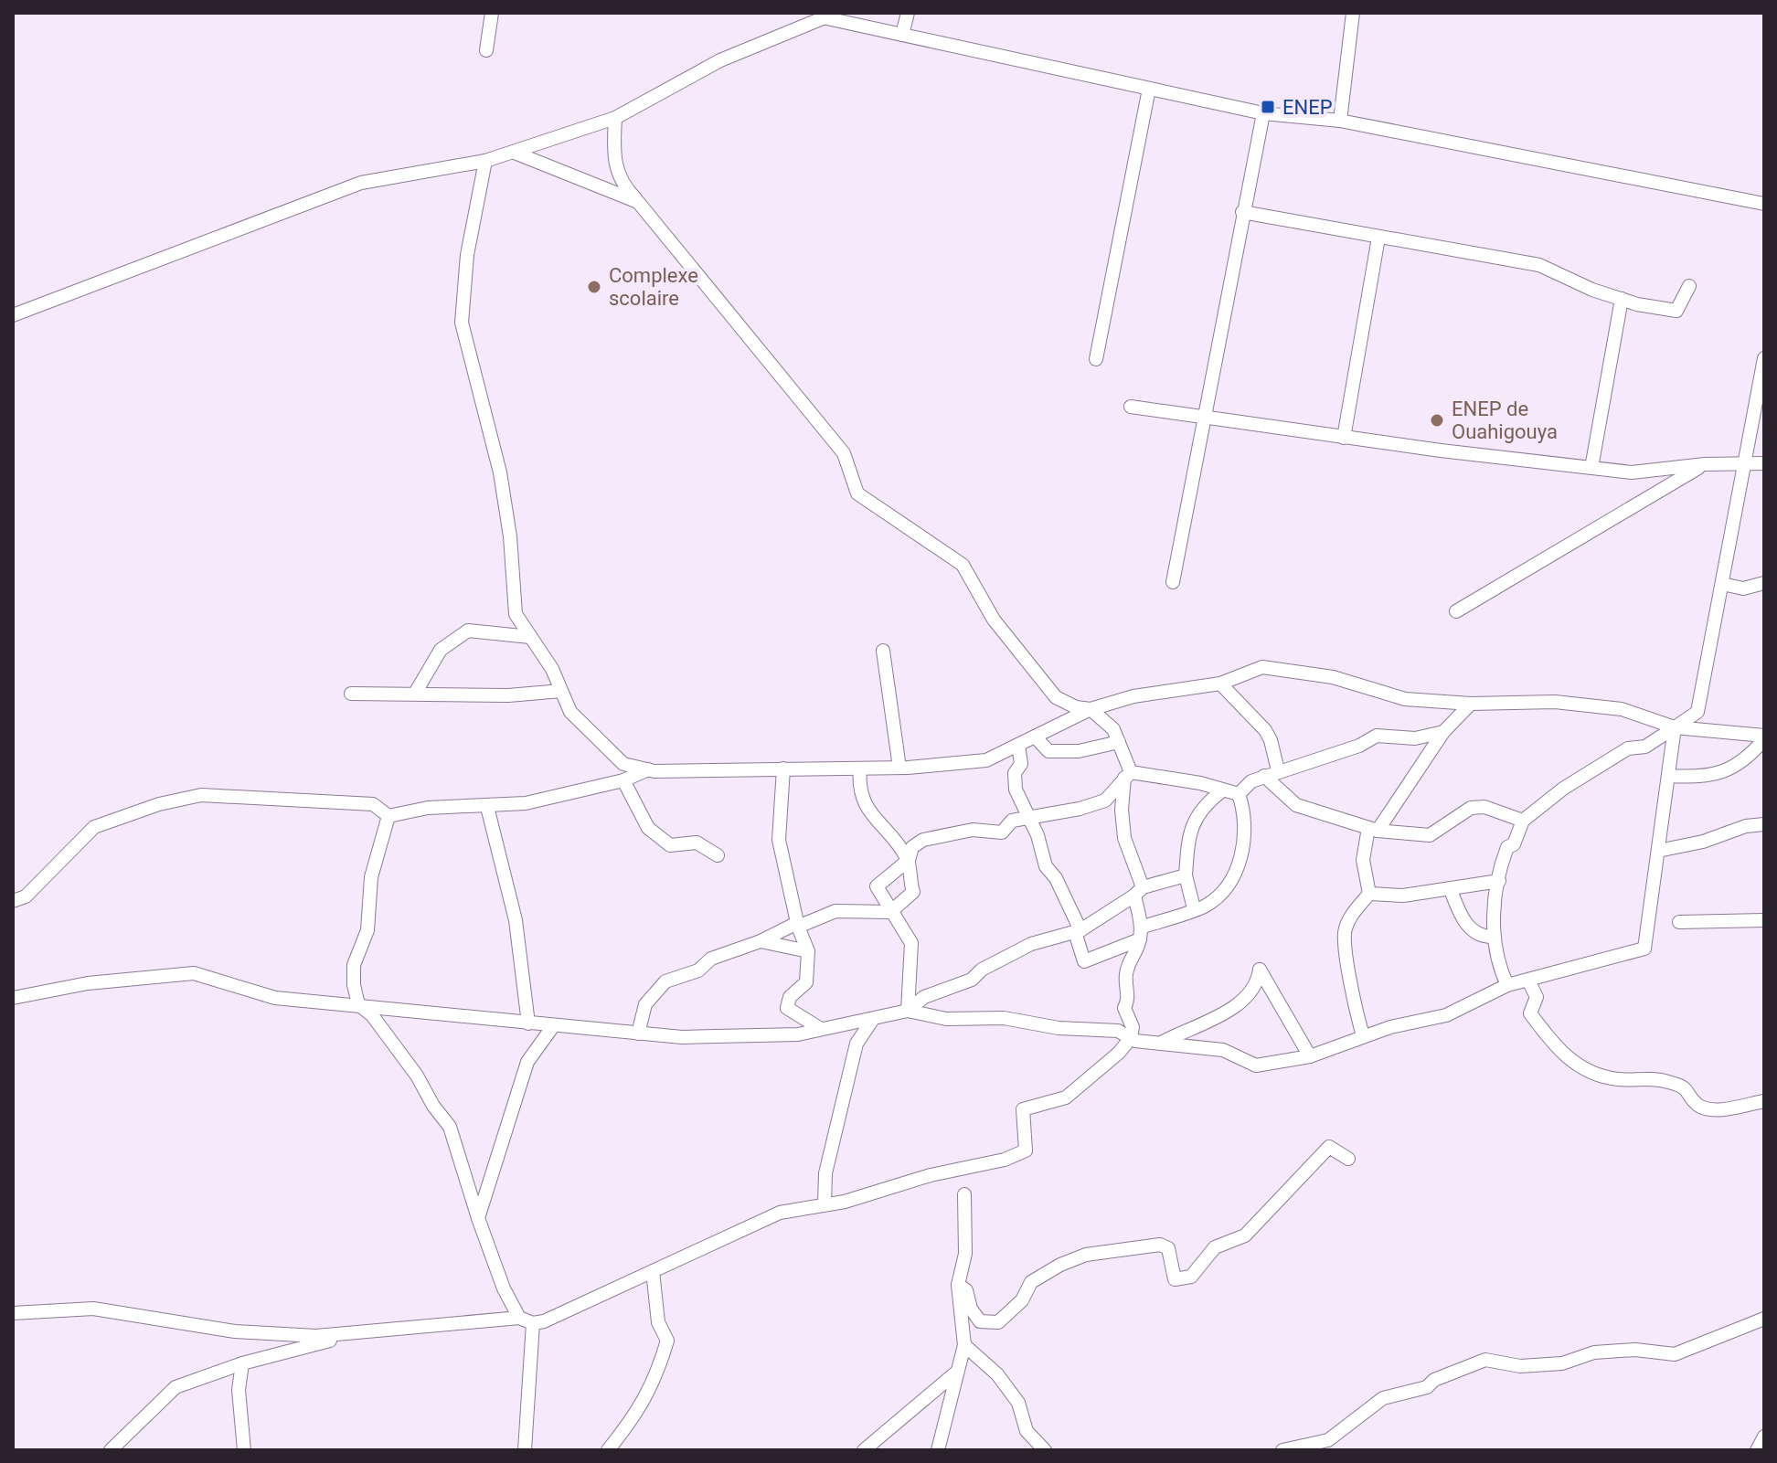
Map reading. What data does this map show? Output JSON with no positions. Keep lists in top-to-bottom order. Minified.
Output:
{"places":{"transit":["ENEP"],"other":["Complexe scolaire","ENEP de Ouahigouya"]}}
